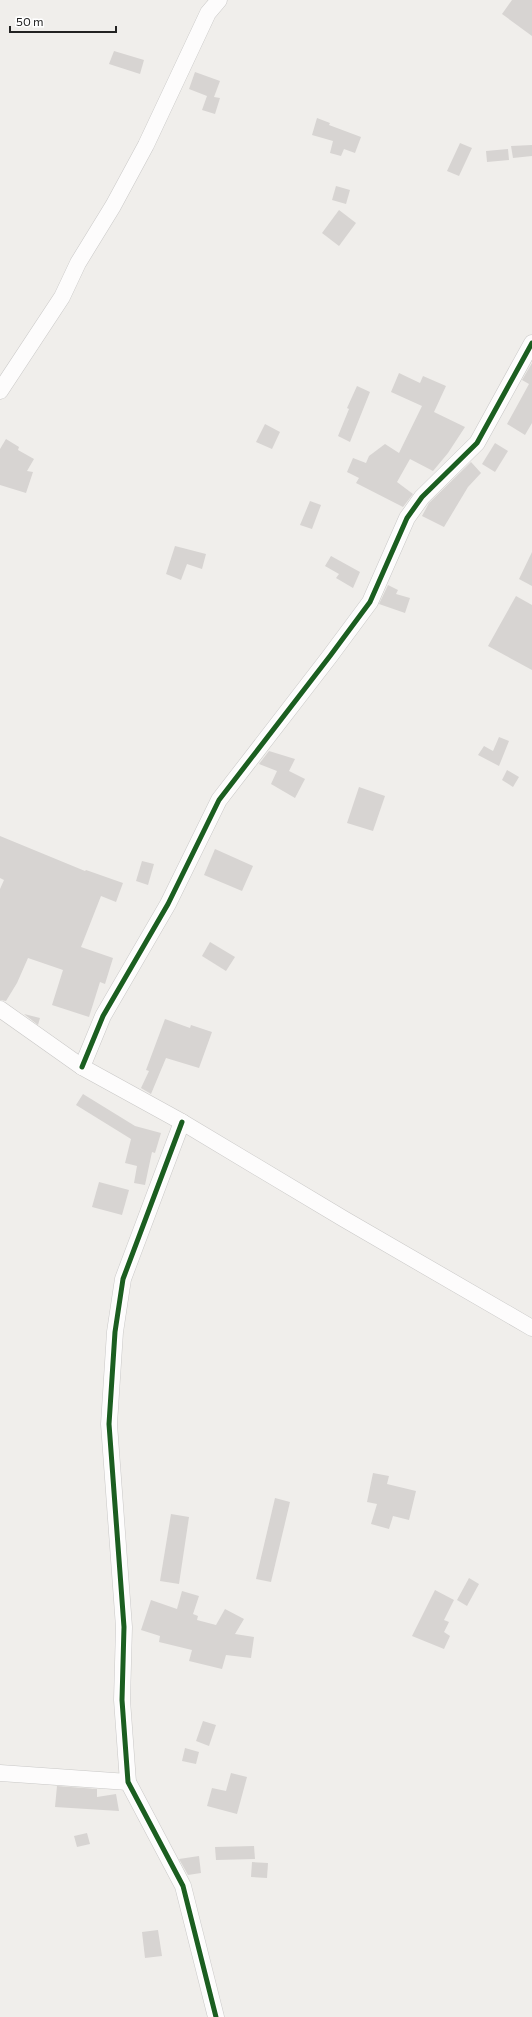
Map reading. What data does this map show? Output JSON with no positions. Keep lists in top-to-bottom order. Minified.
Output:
{"scale_bar":"50 m"}
